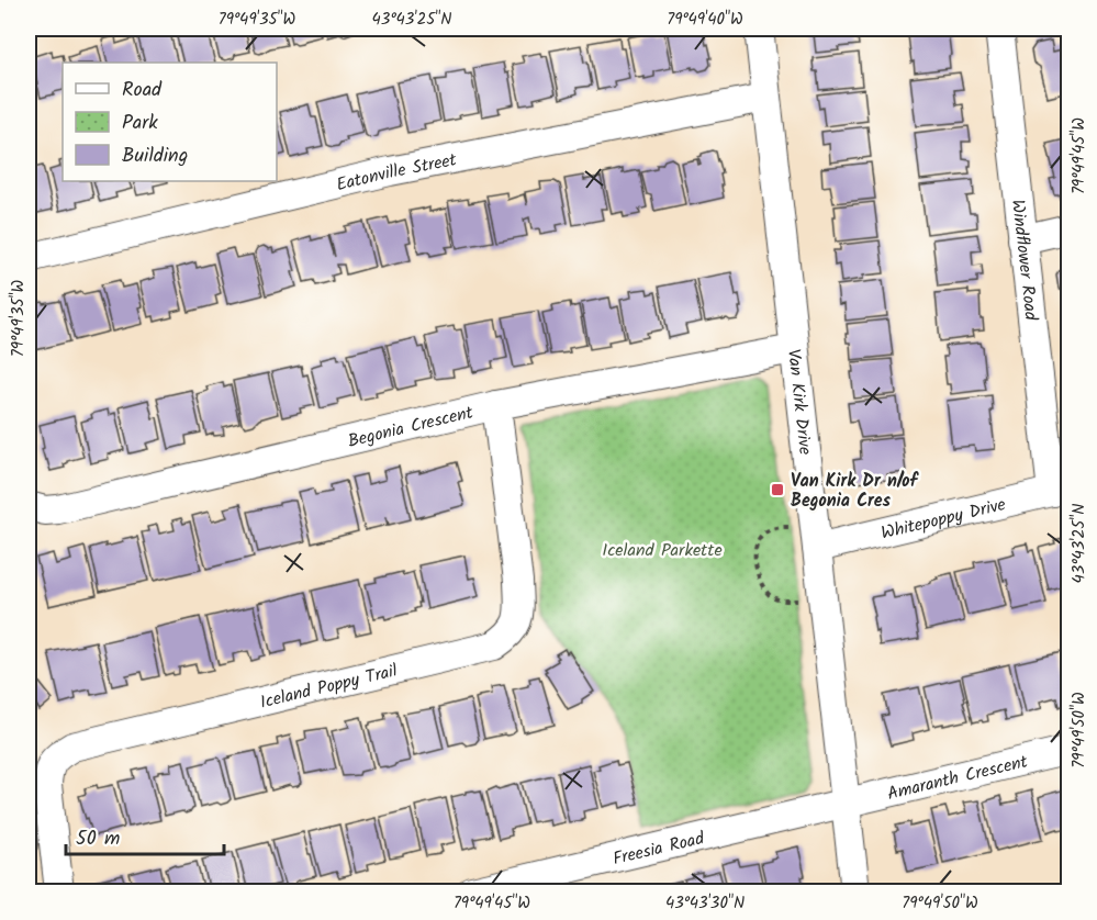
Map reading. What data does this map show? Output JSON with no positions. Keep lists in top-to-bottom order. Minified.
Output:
{"streets":{"street":["Eatonville Street","Windflower Road","Van Kirk Drive","Begonia Crescent","Whitepoppy Drive","Iceland Poppy Trail","Amaranth Crescent","Freesia Road"]},"crossings":[["Eatonville Street","Van Kirk Drive"],["Windflower Road","Whitepoppy Drive"],["Van Kirk Drive","Begonia Crescent"],["Van Kirk Drive","Whitepoppy Drive"],["Van Kirk Drive","Amaranth Crescent"],["Van Kirk Drive","Freesia Road"],["Begonia Crescent","Iceland Poppy Trail"],["Amaranth Crescent","Freesia Road"]],"parks":["Iceland Parkette"],"places":{"transit":["Van Kirk Dr n/of Begonia Cres"]},"legend":["Road","Park","Building"],"scale_bar":"50 m","coordinates":["79°49'35\"W","43°43'25\"N","79°49'40\"W","79°49'45\"W","79°49'50\"W","43°43'30\"N"]}
